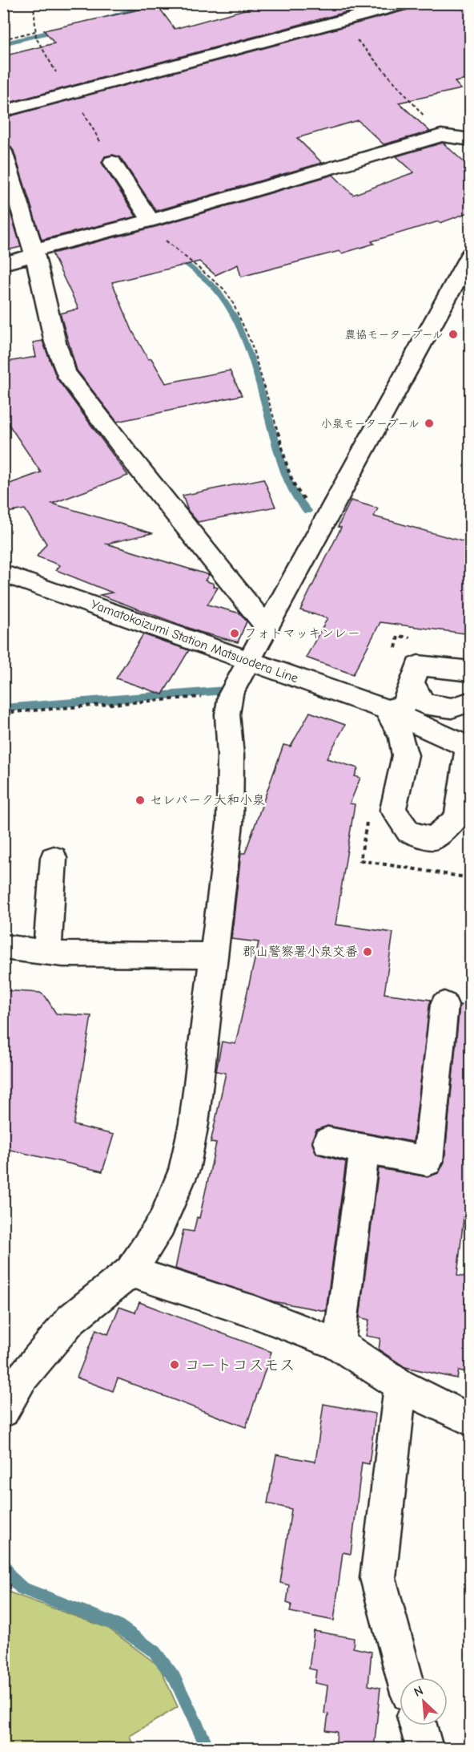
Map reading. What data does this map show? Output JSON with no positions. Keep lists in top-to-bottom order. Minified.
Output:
{"streets":{"street":["Yamatokoizumi Station Matsuodera Line"]},"places":["農協モータープール","小泉モータープール","フォトマッキンレー","セレパーク大和小泉","郡山警察署小泉交番","コートコスモス"],"north":"top left"}
